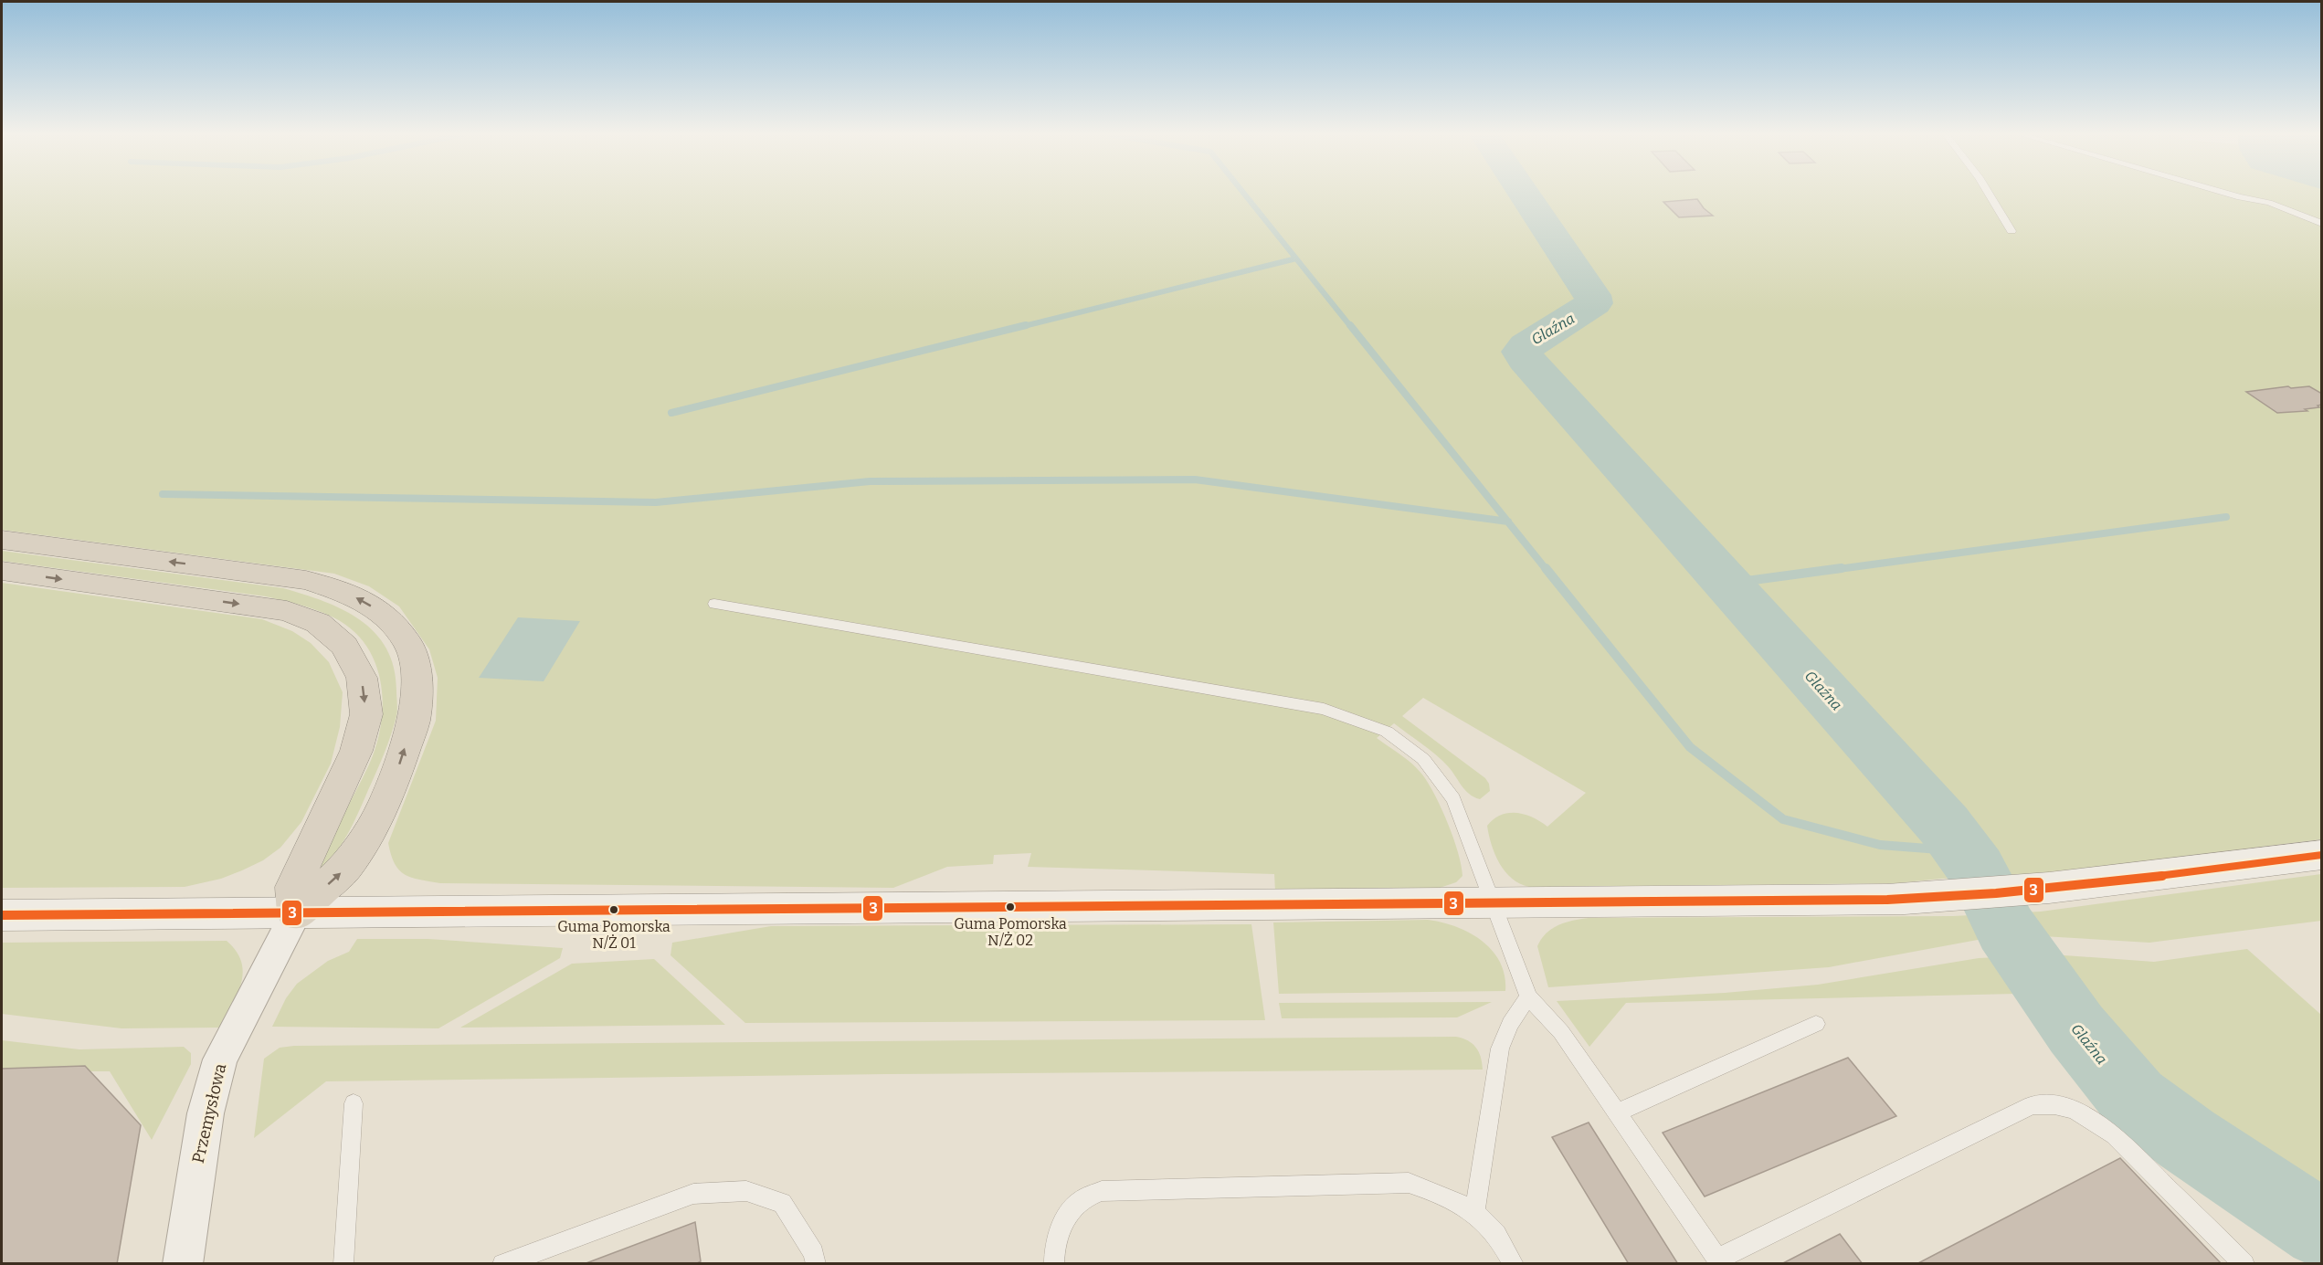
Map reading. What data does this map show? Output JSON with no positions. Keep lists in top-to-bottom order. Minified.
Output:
{"streets":{"street":["Przemysłowa"]},"water":["Glaźna"],"places":["Guma Pomorska N/Ż 02","Guma Pomorska N/Ż 01"],"lines":["transit line 3"]}
